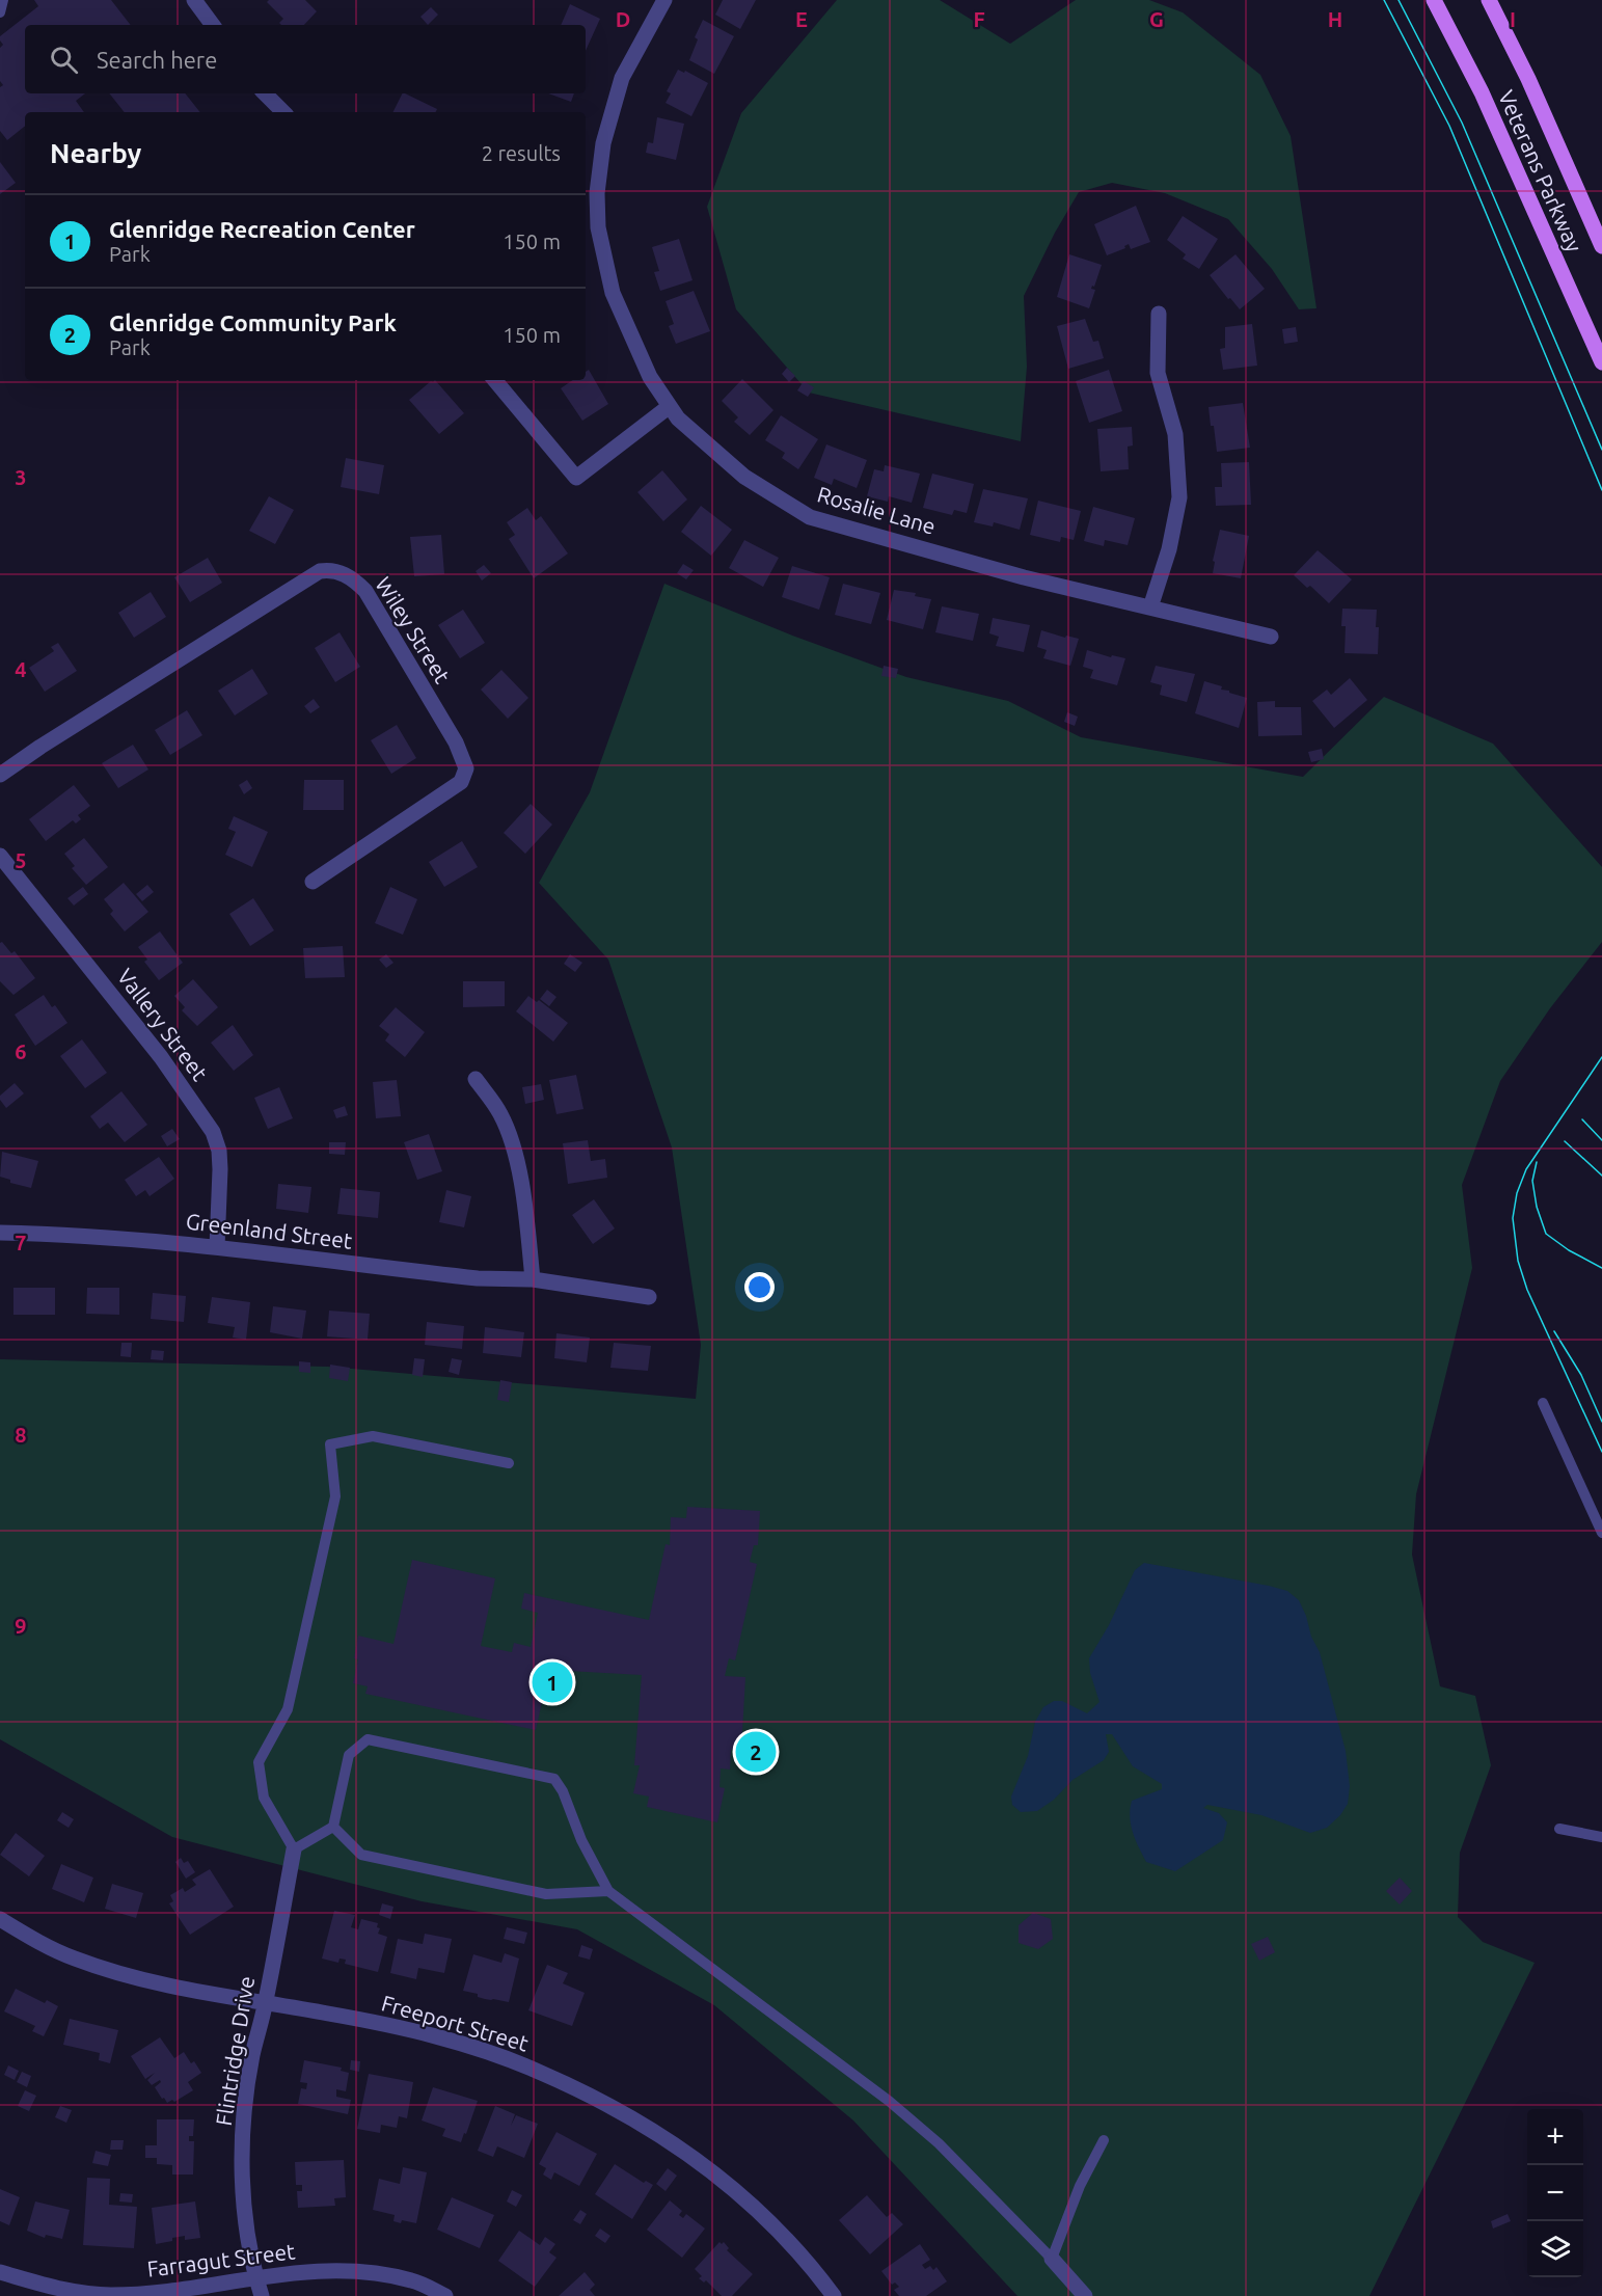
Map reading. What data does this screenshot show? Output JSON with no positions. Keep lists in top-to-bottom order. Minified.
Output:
{"streets":{"main road":["Veterans Parkway"],"street":["Rosalie Lane","Wiley Street","Vallery Street","Greenland Street","Freeport Street","Flintridge Drive","Farragut Street"]},"crossings":[["Vallery Street","Greenland Street"],["Freeport Street","Flintridge Drive"],["Flintridge Drive","Farragut Street"]],"page":{"search":"Search here","heading":["Nearby","2 results"],"list":[{"mark":"1","name":"Glenridge Recreation Center","note":"Park","value":"150 m"},{"mark":"2","name":"Glenridge Community Park","note":"Park","value":"150 m"}],"pins":["1","2"],"map_buttons":["+","−"]},"grid":{"columns":["D","E","F","G","H","I"],"rows":["3","4","5","6","7","8","9"]}}
